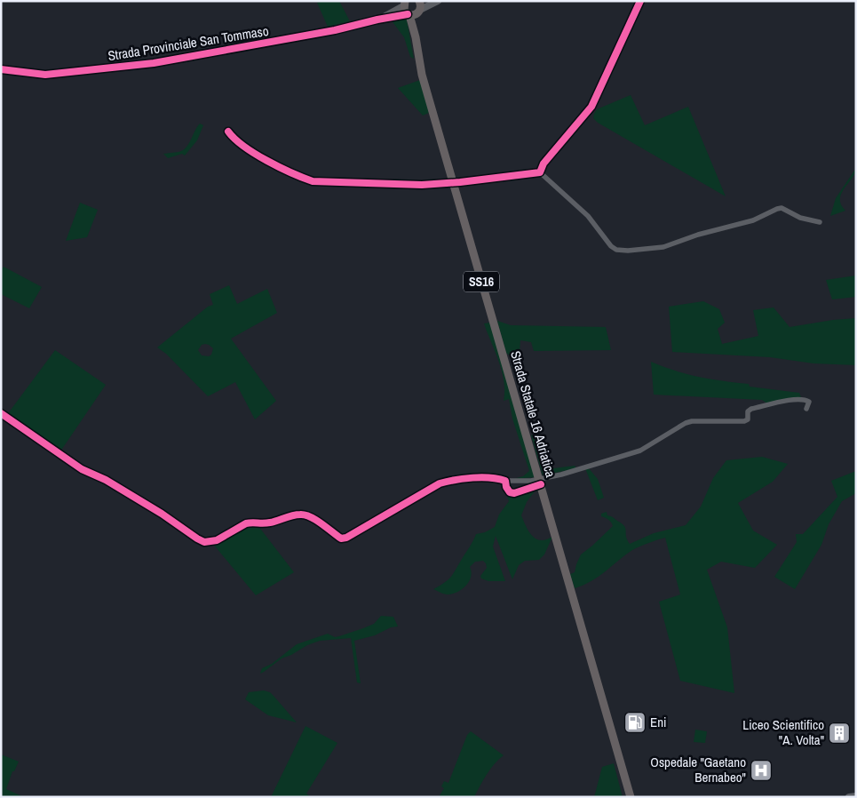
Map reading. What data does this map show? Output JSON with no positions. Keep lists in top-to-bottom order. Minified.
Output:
{"streets":{"main road":["SS16","Strada Statale 16 Adriatica"],"street":["Strada Provinciale San Tommaso"]},"crossings":[["Strada Provinciale San Tommaso","SS16"],["Strada Provinciale San Tommaso","Strada Statale 16 Adriatica"],["SS16","Strada Statale 16 Adriatica"]],"places":{"fuel station":["Eni"],"building":["Liceo Scientifico \"A. Volta\""],"hospital":["Ospedale \"Gaetano Bernabeo\""]}}
